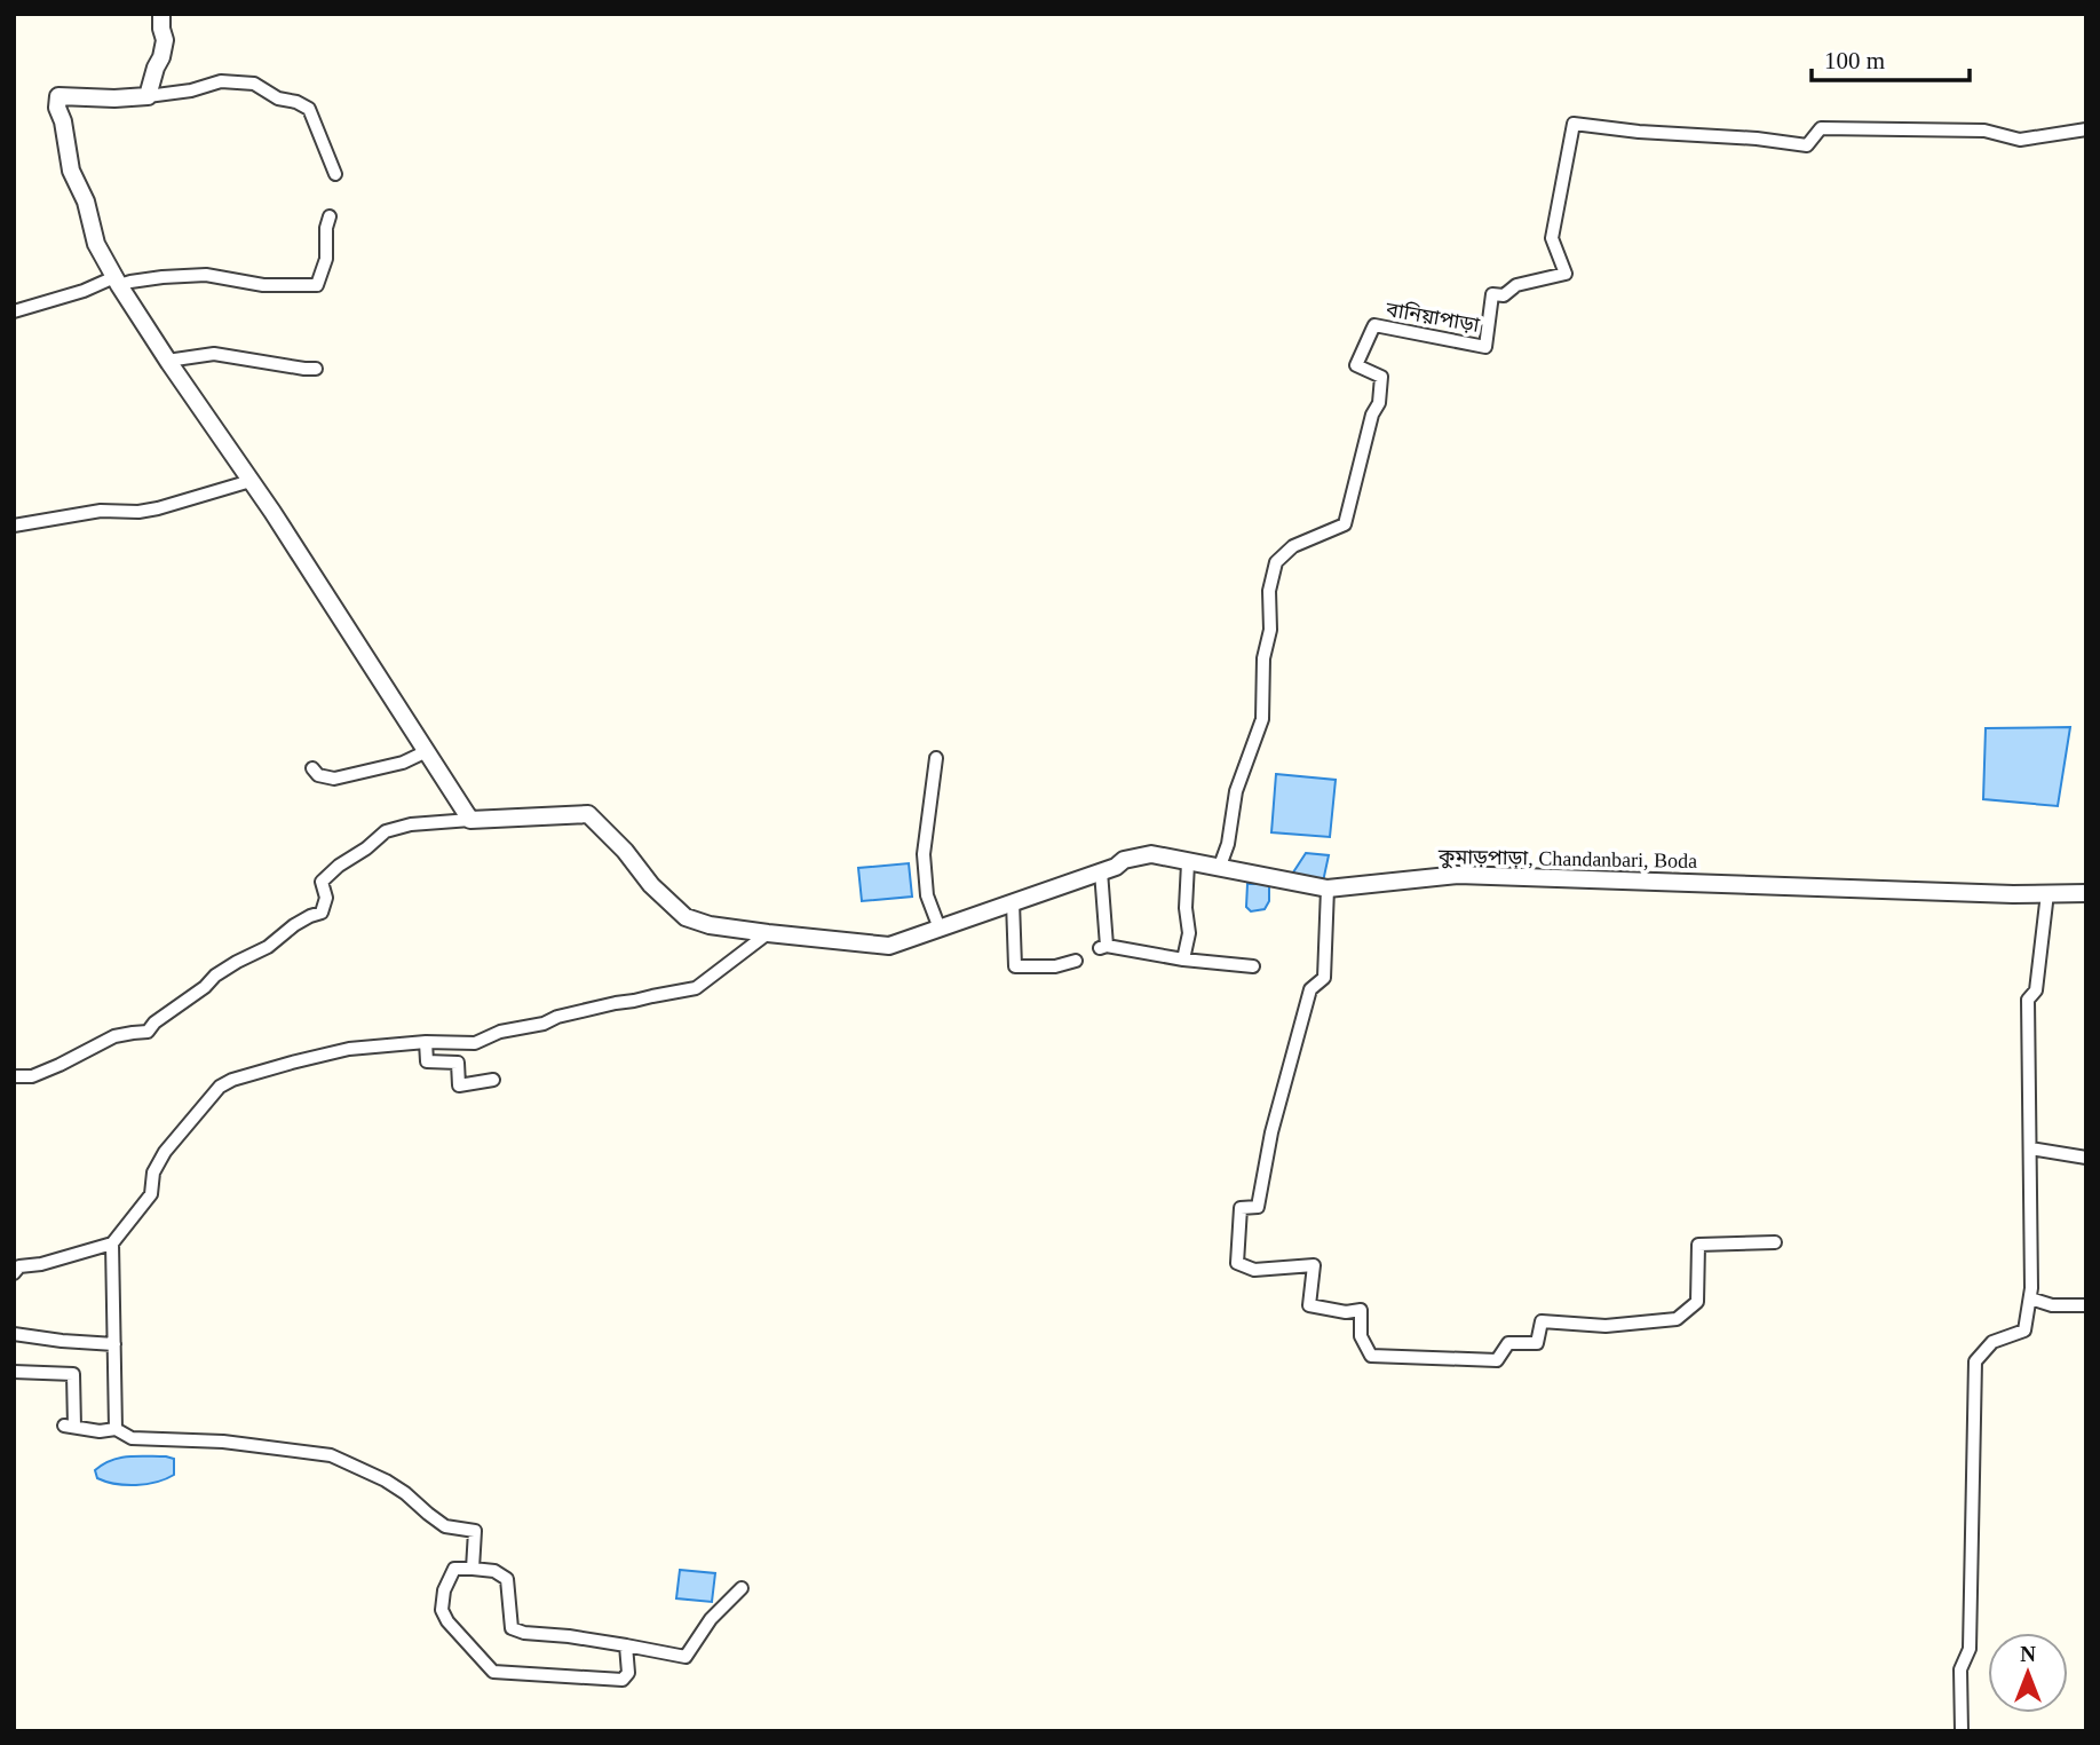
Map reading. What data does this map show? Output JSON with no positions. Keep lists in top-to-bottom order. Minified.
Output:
{"streets":{"street":["বানিয়াপাড়া","কুমাড়পাড়া, Chandanbari, Boda"]},"crossings":[["বানিয়াপাড়া","কুমাড়পাড়া, Chandanbari, Boda"]],"scale_bar":"100 m","north":"top"}
